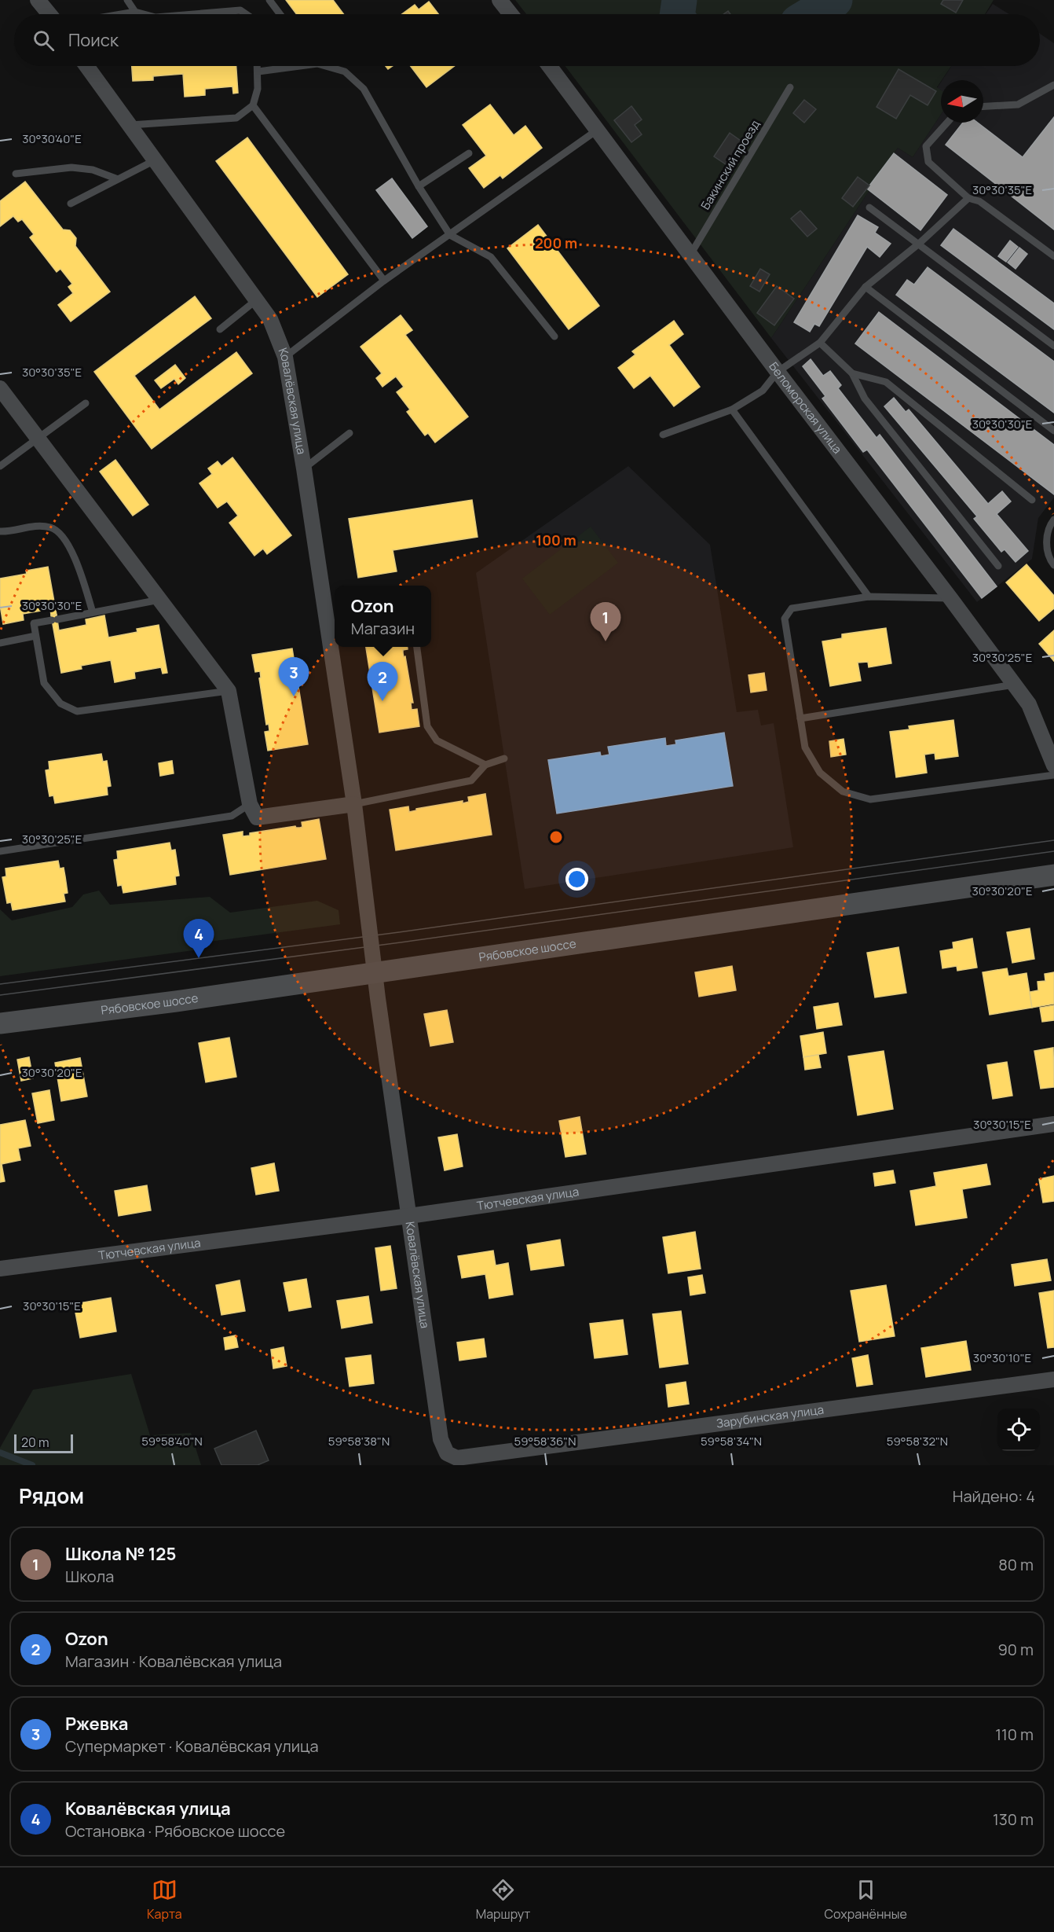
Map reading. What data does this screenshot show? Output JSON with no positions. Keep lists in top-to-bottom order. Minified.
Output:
{"streets":{"main road":["Рябовское шоссе"],"street":["Ковалёвская улица","Беломорская улица","Тютчевская улица","Зарубинская улица"],"lane":["Бакинский проезд"]},"crossings":[["Бакинский проезд","Беломорская улица"],["Ковалёвская улица","Рябовское шоссе"],["Ковалёвская улица","Тютчевская улица"],["Ковалёвская улица","Зарубинская улица"]],"scale_bar":"20 m","north":"left","page":{"search":"Поиск","popup":["Ozon","Магазин"],"pins":["1","3","2","4"],"scale":"20 m","heading":["Рядом","Найдено: 4"],"list":[{"mark":"1","name":"Школа № 125","note":"Школа","value":"80 m"},{"mark":"2","name":"Ozon","note":"Магазин · Ковалёвская улица","value":"90 m"},{"mark":"3","name":"Ржевка","note":"Супермаркет · Ковалёвская улица","value":"110 m"},{"mark":"4","name":"Ковалёвская улица","note":"Остановка · Рябовское шоссе","value":"130 m"}],"nav":["Карта","Маршрут","Сохранённые"]},"coordinates":["30°30'40\"E","30°30'35\"E","30°30'30\"E","30°30'25\"E","30°30'20\"E","30°30'15\"E","30°30'10\"E","59°58'40\"N","59°58'38\"N","59°58'36\"N","59°58'34\"N","59°58'32\"N"],"rings":["200 m","100 m"]}
